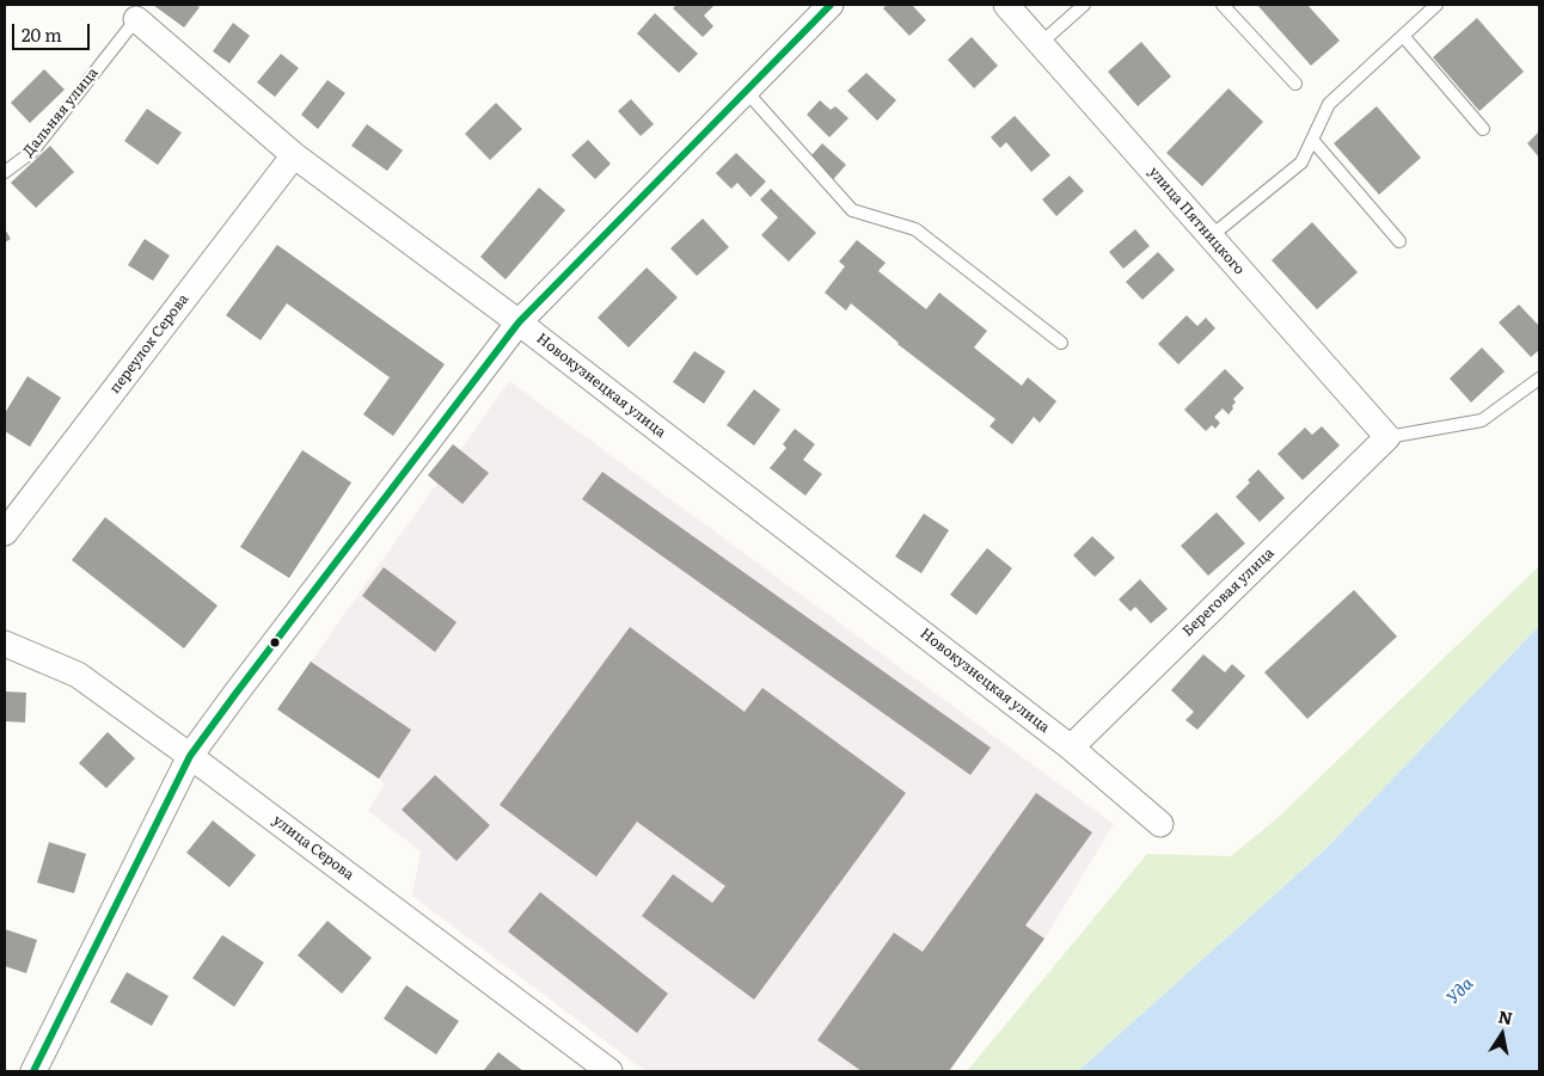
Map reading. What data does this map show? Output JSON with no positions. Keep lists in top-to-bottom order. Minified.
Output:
{"streets":{"street":["улица Пятницкого","переулок Серова","Новокузнецкая улица","Береговая улица","улица Серова"],"lane":["Дальняя улица"]},"crossings":[["Дальняя улица","Новокузнецкая улица"],["улица Пятницкого","Береговая улица"],["переулок Серова","Новокузнецкая улица"],["Новокузнецкая улица","Береговая улица"]],"water":["Уда"],"scale_bar":"20 m","north":"top"}
